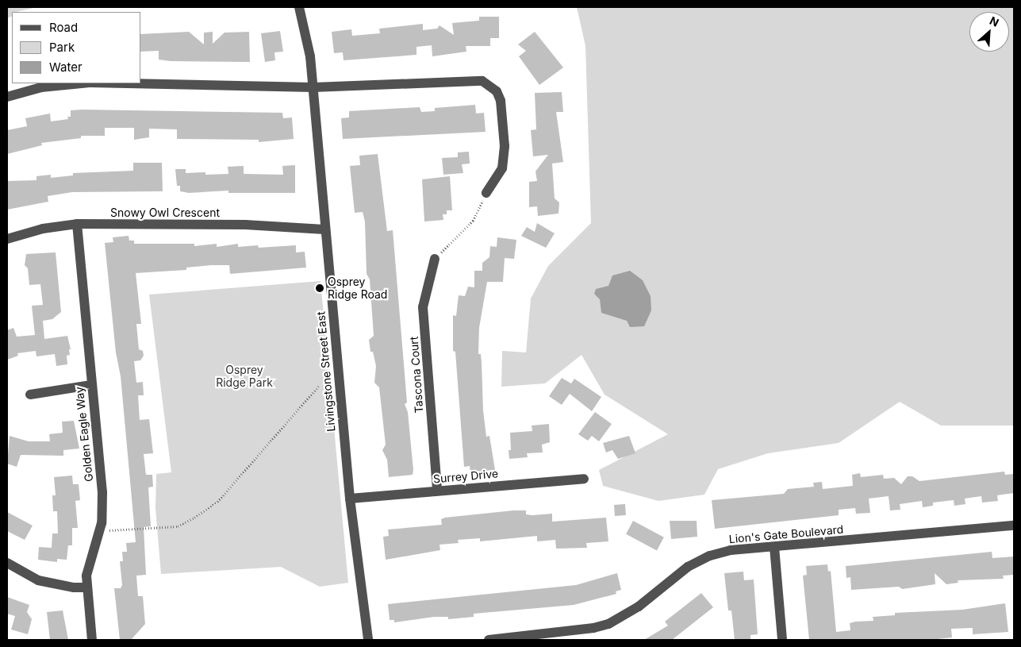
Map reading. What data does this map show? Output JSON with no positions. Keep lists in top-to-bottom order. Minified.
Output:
{"streets":{"street":["Snowy Owl Crescent","Livingstone Street East","Tascona Court","Golden Eagle Way","Surrey Drive","Lion's Gate Boulevard"]},"crossings":[["Snowy Owl Crescent","Livingstone Street East"],["Snowy Owl Crescent","Golden Eagle Way"],["Livingstone Street East","Surrey Drive"],["Tascona Court","Surrey Drive"]],"parks":["Osprey Ridge Park"],"places":["Osprey Ridge Road"],"legend":["Road","Park","Water"],"north":"top right"}
